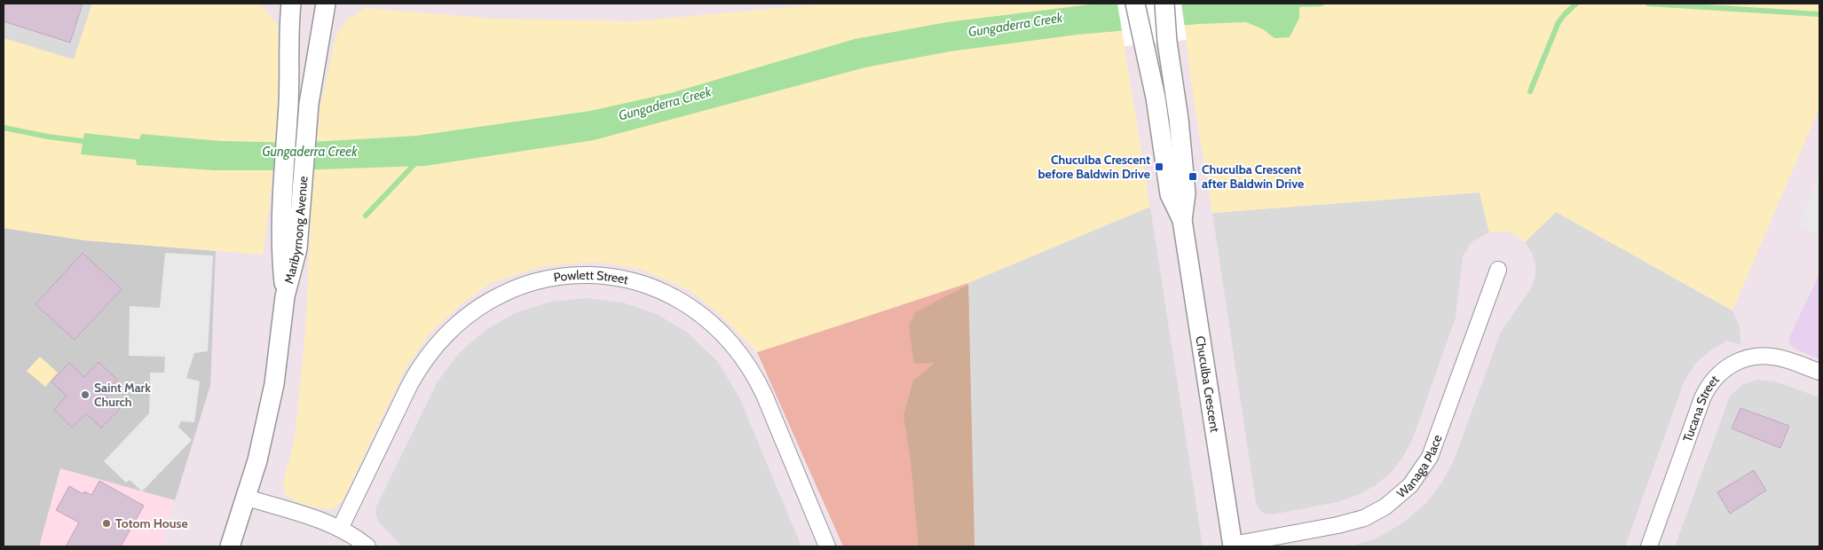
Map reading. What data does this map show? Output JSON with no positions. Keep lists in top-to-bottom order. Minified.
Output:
{"streets":{"street":["Maribyrnong Avenue","Powlett Street","Chuculba Crescent","Tucana Street","Wanaga Place"]},"crossings":[["Chuculba Crescent","Wanaga Place"]],"water":["Gungaderra Creek"],"places":{"transit":["Chuculba Crescent before Baldwin Drive","Chuculba Crescent after Baldwin Drive"],"other":["Saint Mark Church","Totom House"]}}
